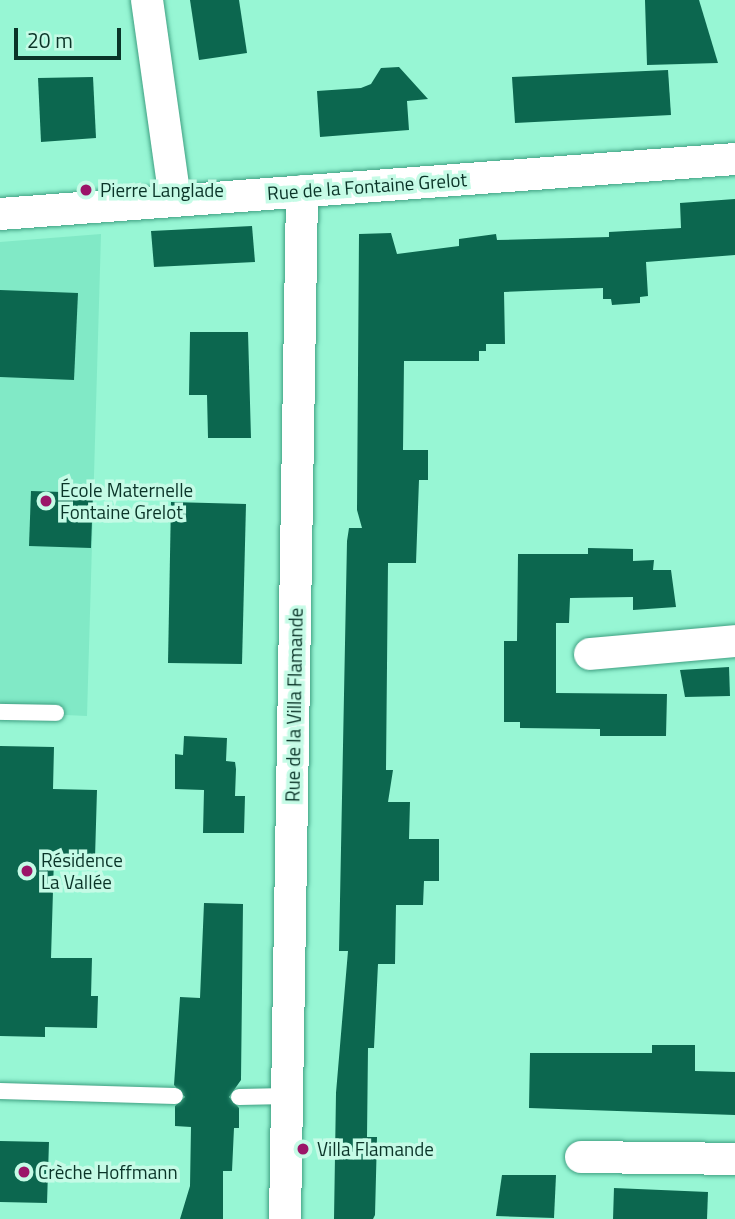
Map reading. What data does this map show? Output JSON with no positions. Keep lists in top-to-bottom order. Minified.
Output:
{"streets":{"street":["Rue de la Fontaine Grelot","Rue de la Villa Flamande"]},"crossings":[["Rue de la Fontaine Grelot","Rue de la Villa Flamande"]],"places":["Pierre Langlade","École Maternelle Fontaine Grelot","Résidence La Vallée","Villa Flamande","Crèche Hoffmann"],"scale_bar":"20 m"}
